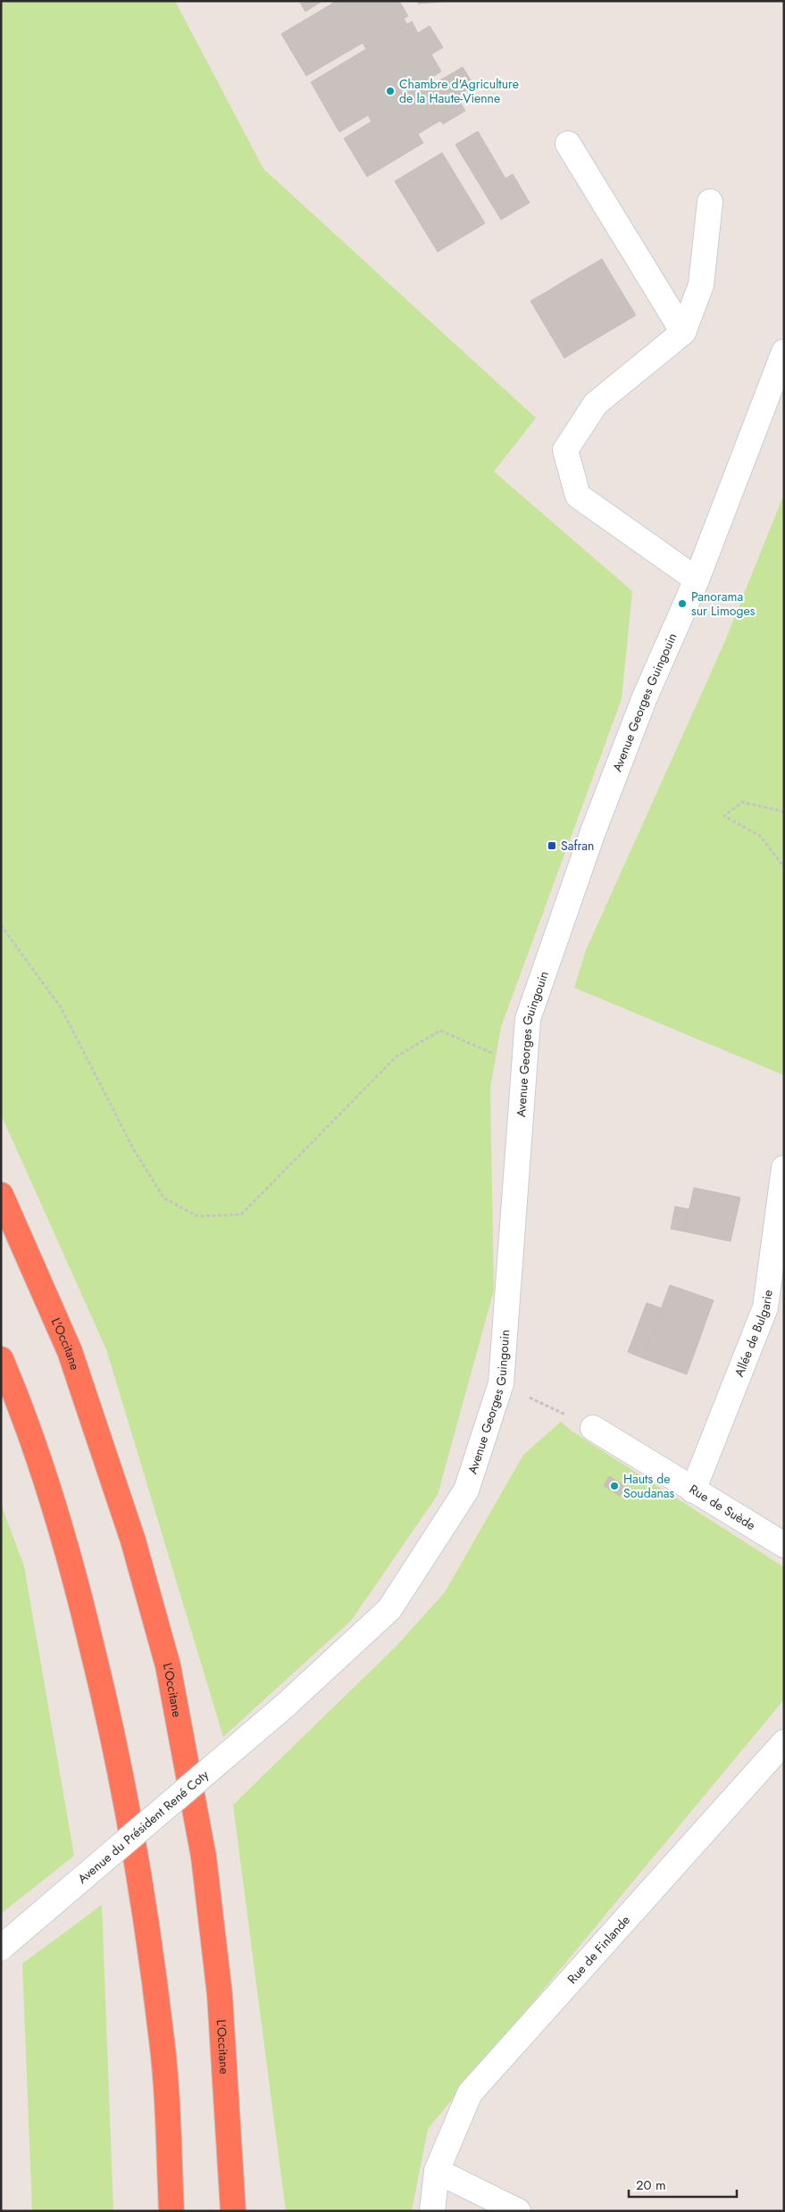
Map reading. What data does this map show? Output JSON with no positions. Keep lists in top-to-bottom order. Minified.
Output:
{"streets":{"highway":["L'Occitane"],"street":["Avenue Georges Guingouin","Allée de Bulgarie","Rue de Suède","Avenue du Président René Coty","Rue de Finlande"]},"crossings":[["Avenue Georges Guingouin","Avenue du Président René Coty"],["Allée de Bulgarie","Rue de Suède"]],"places":{"other":["Chambre d'Agriculture de la Haute-Vienne","Panorama sur Limoges","Hauts de Soudanas"],"transit":["Safran"]},"scale_bar":"20 m"}
